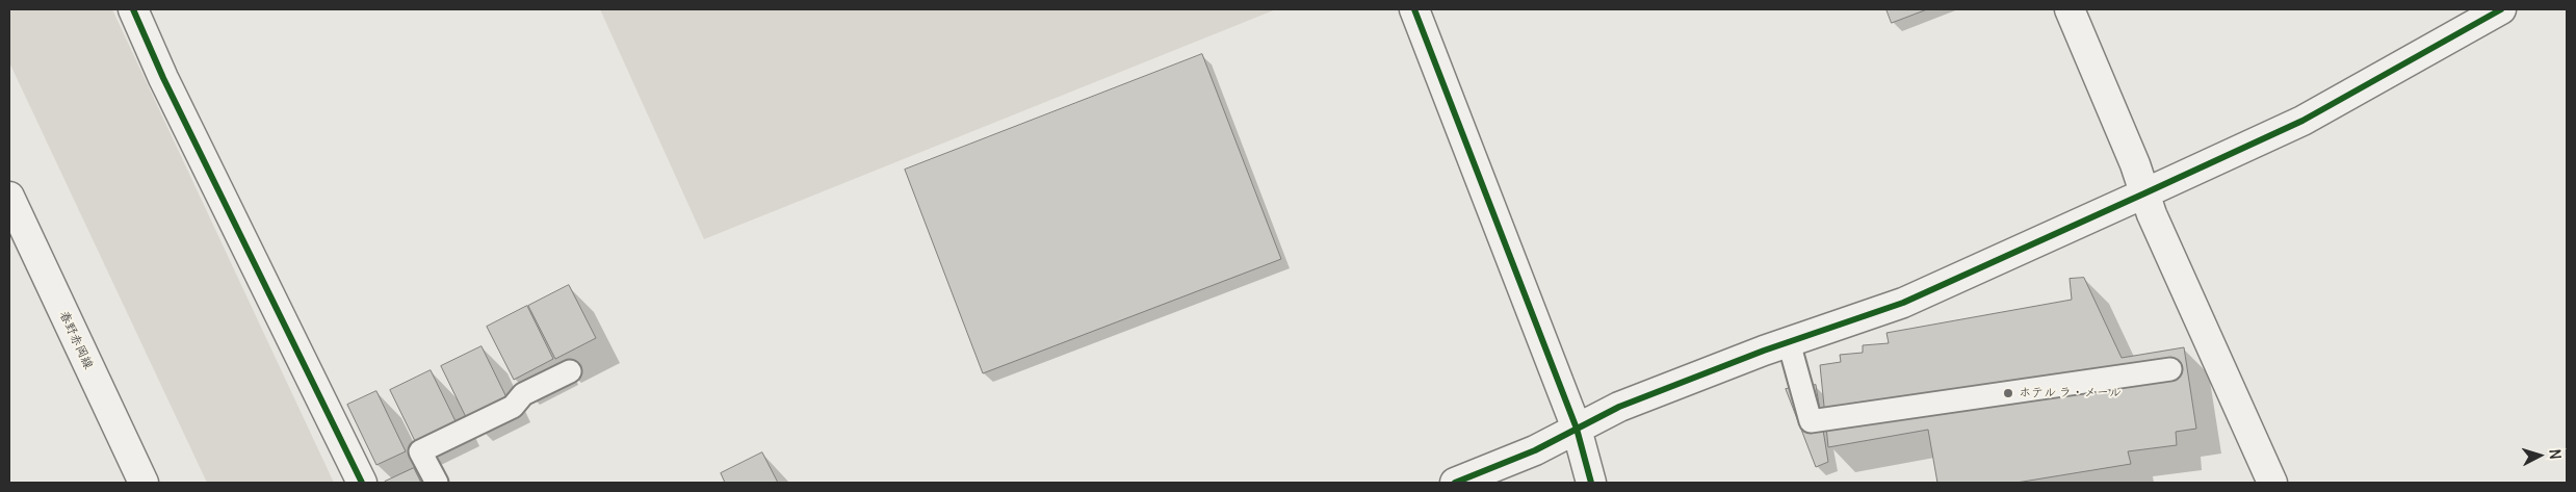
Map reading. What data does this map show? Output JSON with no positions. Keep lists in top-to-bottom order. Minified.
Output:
{"streets":{"street":["春野赤岡線"]},"places":["ホテル ラ・メール"],"north":"right"}
